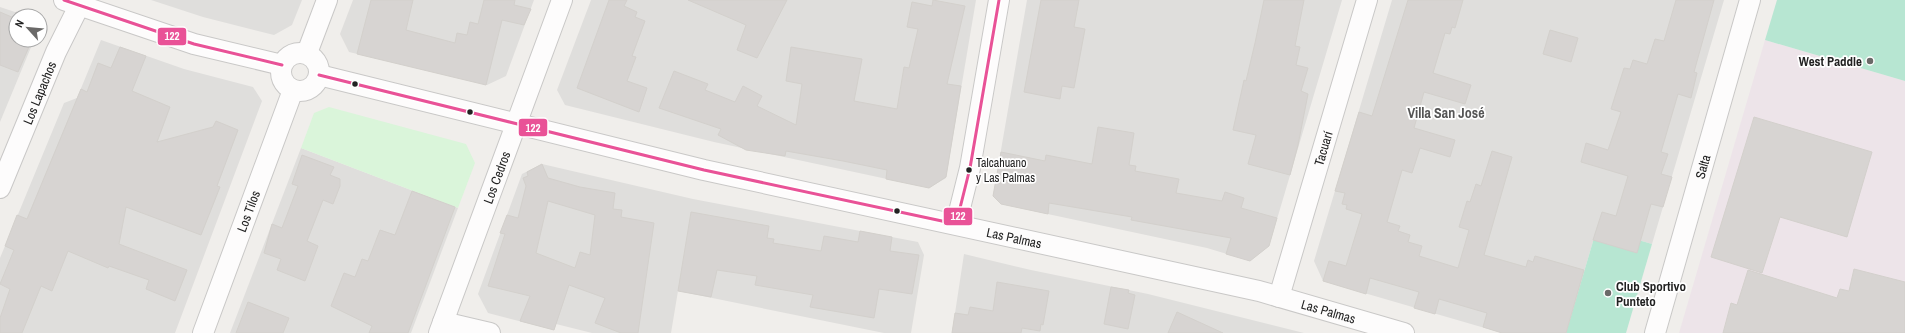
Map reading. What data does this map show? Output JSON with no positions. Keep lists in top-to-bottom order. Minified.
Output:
{"streets":{"street":["Los Lapachos","Tacuarí","Salta","Los Cedros","Los Tilos","Las Palmas"]},"crossings":[["Tacuarí","Las Palmas"],["Los Cedros","Las Palmas"],["Los Tilos","Las Palmas"]],"districts":["Villa San José"],"places":["West Paddle","Talcahuano y Las Palmas","Club Sportivo Punteto"],"lines":["transit line 122"],"north":"top left"}
